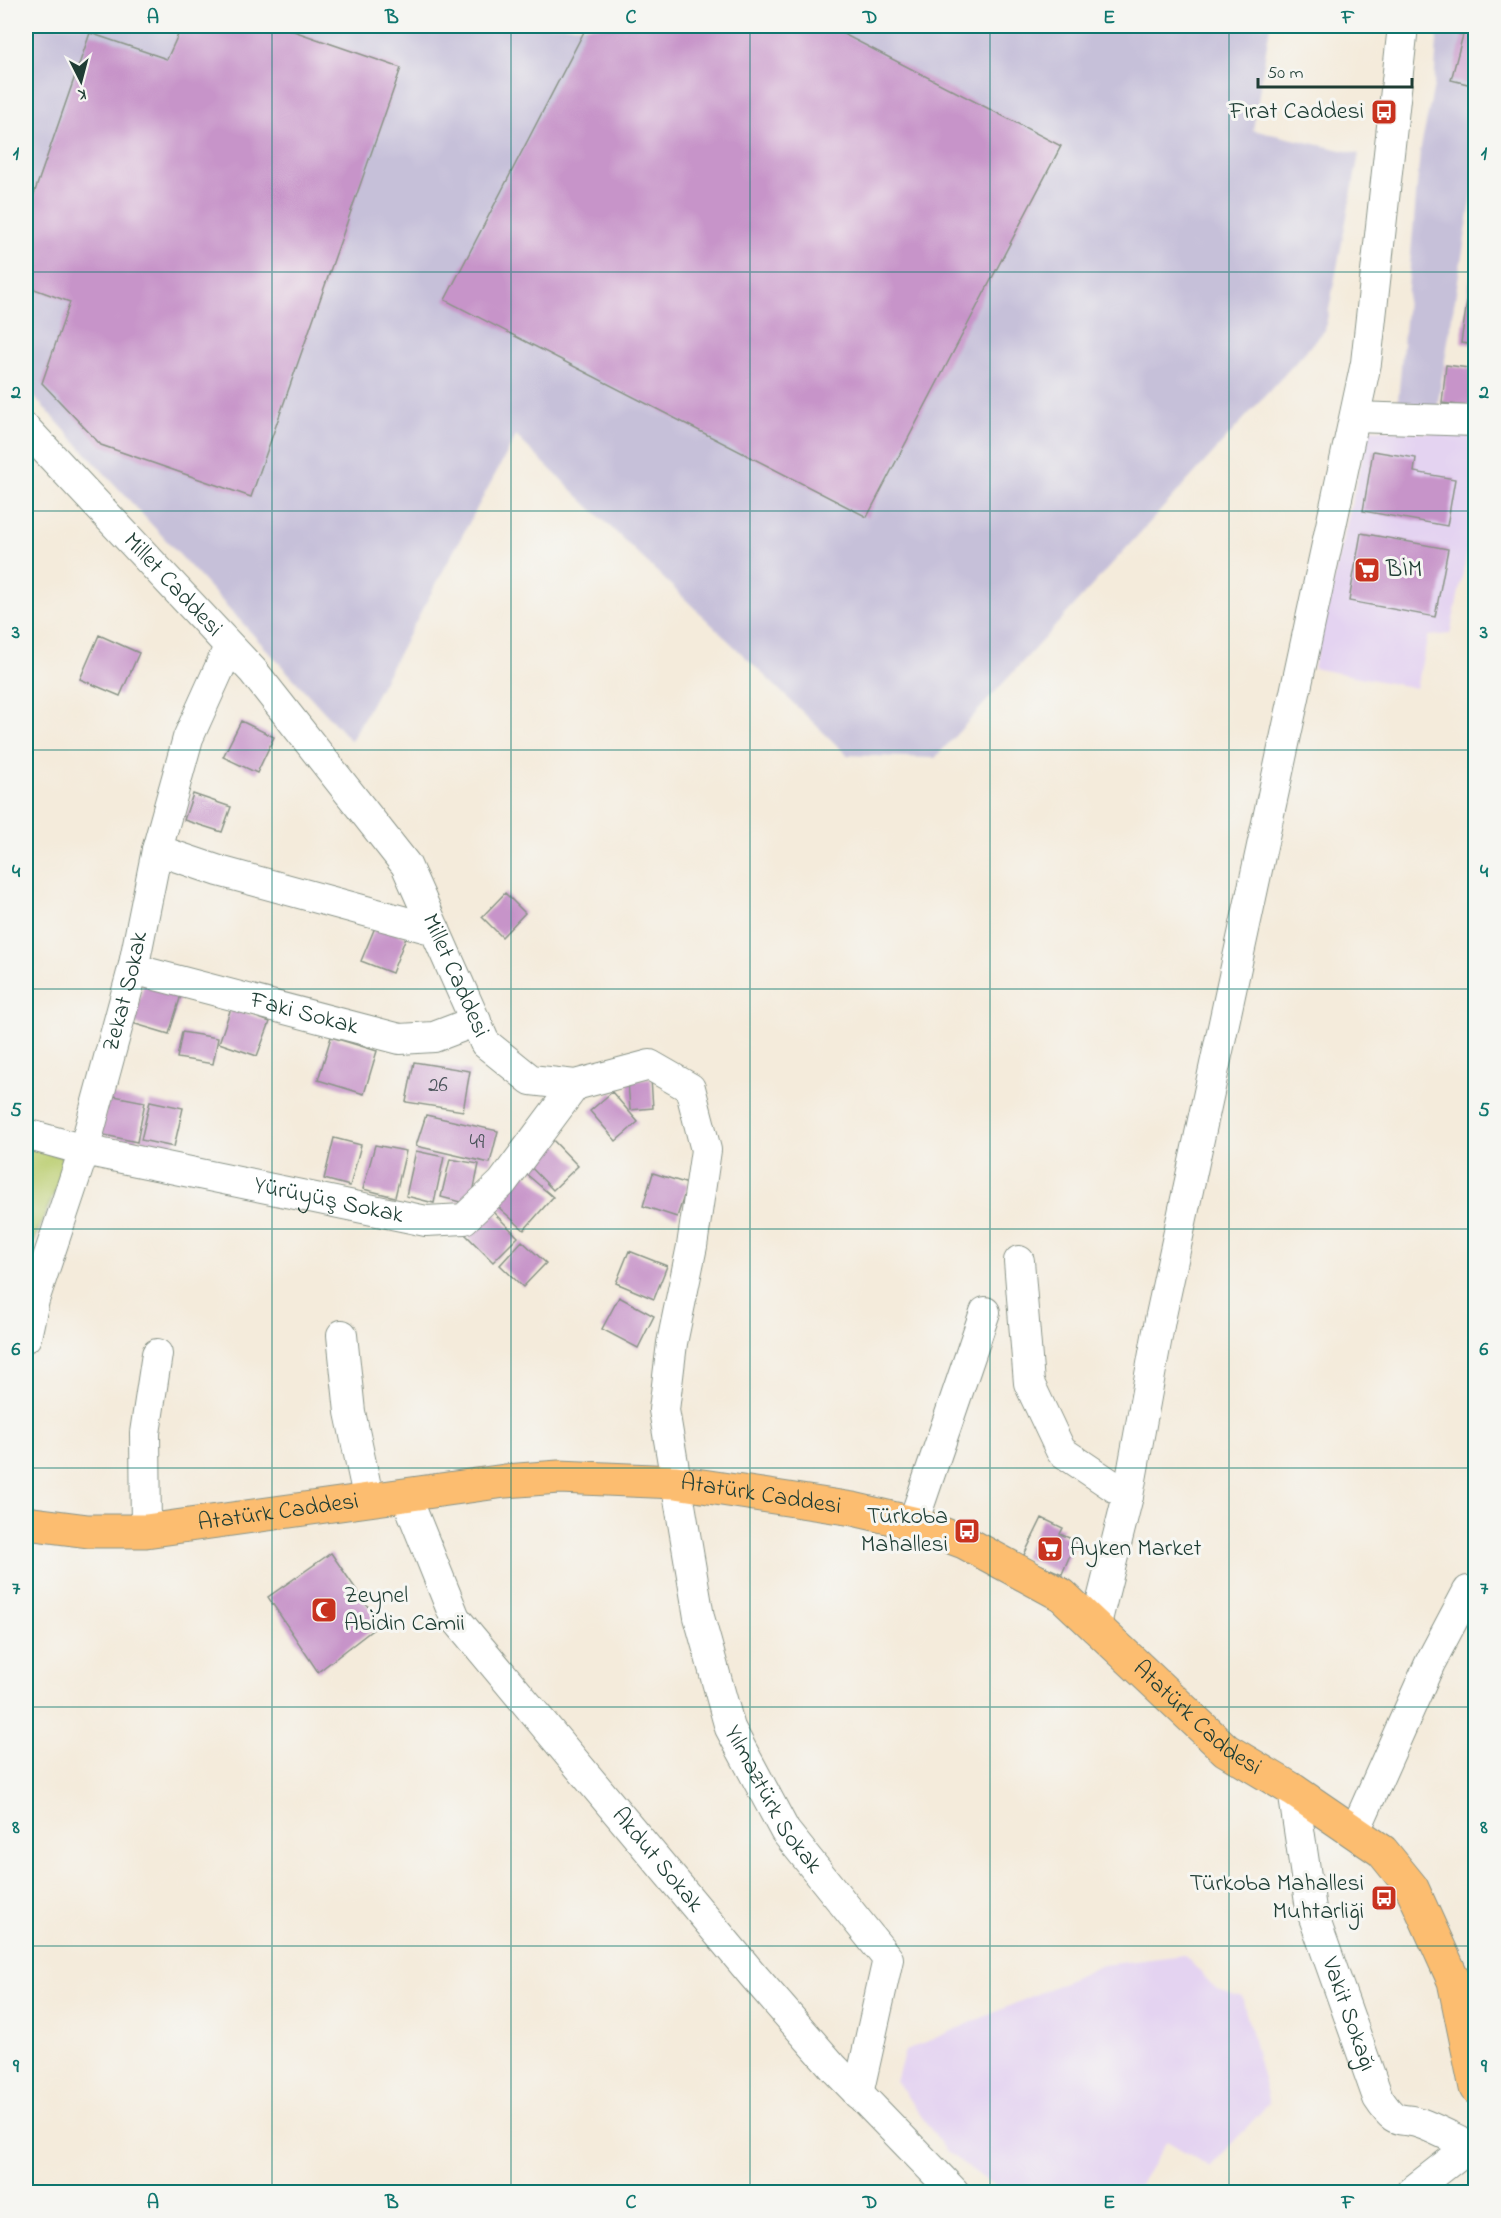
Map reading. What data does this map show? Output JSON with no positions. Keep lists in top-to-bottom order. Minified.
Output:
{"streets":{"main road":["Atatürk Caddesi"],"street":["Millet Caddesi","Zekat Sokak","Faki Sokak","Yürüyüş Sokak","Yılmaztürk Sokak","Akdut Sokak","Vakit Sokağı"]},"crossings":[["Millet Caddesi","Zekat Sokak"],["Millet Caddesi","Faki Sokak"],["Millet Caddesi","Yürüyüş Sokak"],["Millet Caddesi","Atatürk Caddesi"],["Millet Caddesi","Yılmaztürk Sokak"],["Zekat Sokak","Faki Sokak"],["Zekat Sokak","Yürüyüş Sokak"],["Atatürk Caddesi","Yılmaztürk Sokak"],["Atatürk Caddesi","Akdut Sokak"],["Atatürk Caddesi","Vakit Sokağı"],["Yılmaztürk Sokak","Akdut Sokak"]],"places":{"bus stop":["Fırat Caddesi","Türkoba Mahallesi","Türkoba Mahallesi Muhtarliği"],"supermarket":["BİM","Ayken Market"],"mosque":["Zeynel Abidin Camii"]},"house_numbers":["26","49"],"scale_bar":"50 m","north":"bottom","grid":{"columns":["A","B","C","D","E","F"],"rows":["1","2","3","4","5","6","7","8","9"]}}
